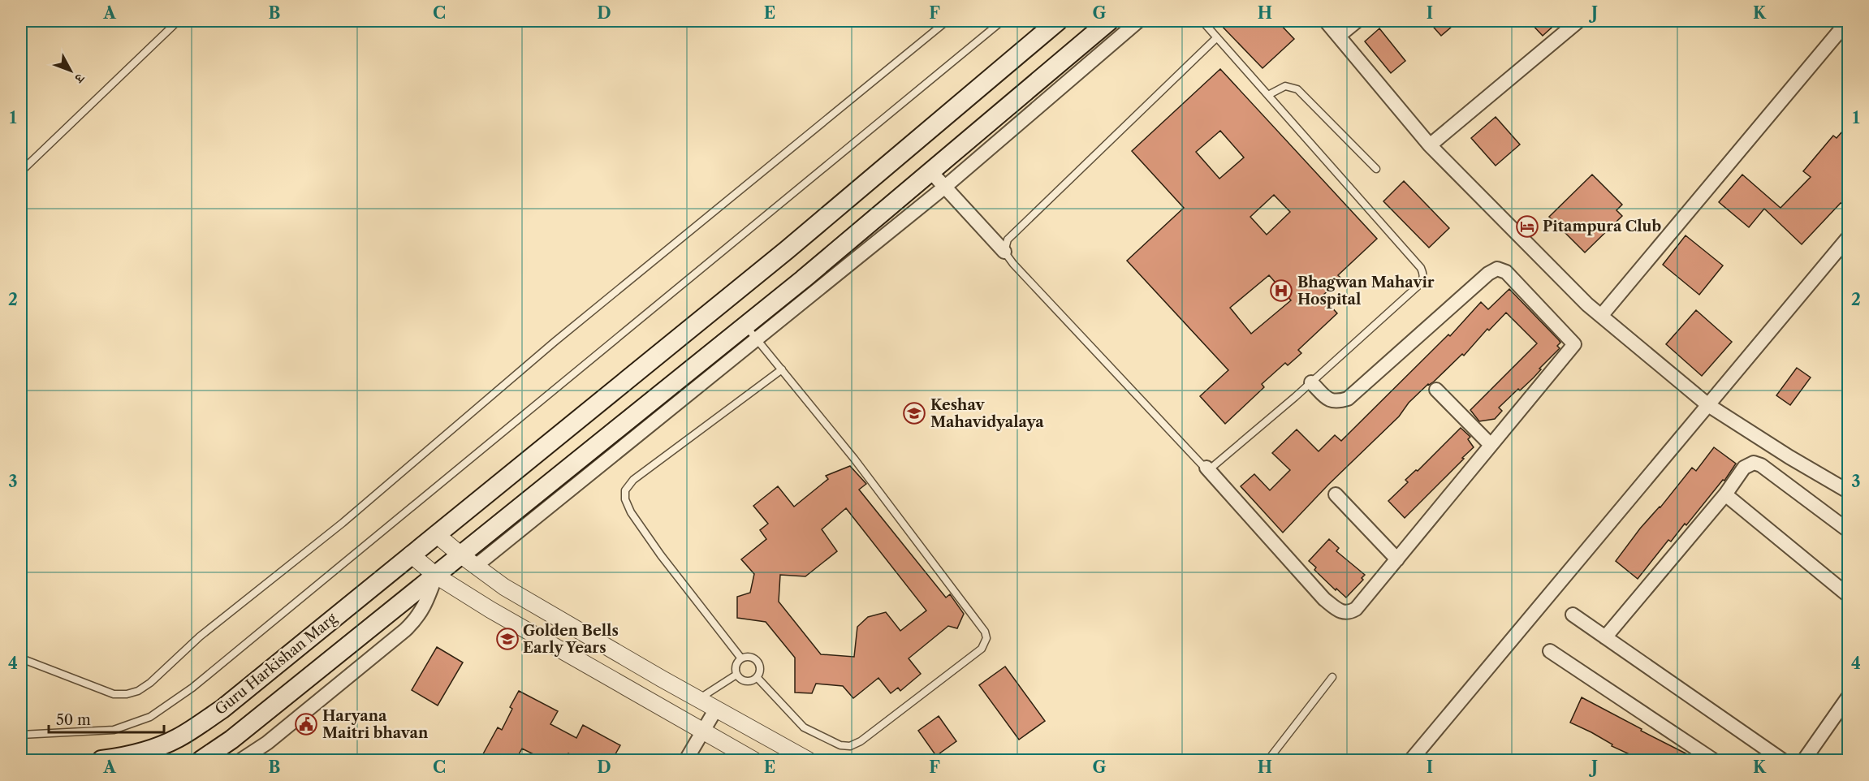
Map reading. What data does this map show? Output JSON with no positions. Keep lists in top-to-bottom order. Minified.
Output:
{"streets":{"main road":["Guru Harkishan Marg"]},"places":{"hotel":["Pitampura Club"],"hospital":["Bhagwan Mahavir Hospital"],"school or university":["Keshav Mahavidyalaya","Golden Bells Early Years"],"public building":["Haryana Maitri bhavan"]},"scale_bar":"50 m","north":"bottom right","grid":{"columns":["A","B","C","D","E","F","G","H","I","J","K"],"rows":["1","2","3","4"]}}
